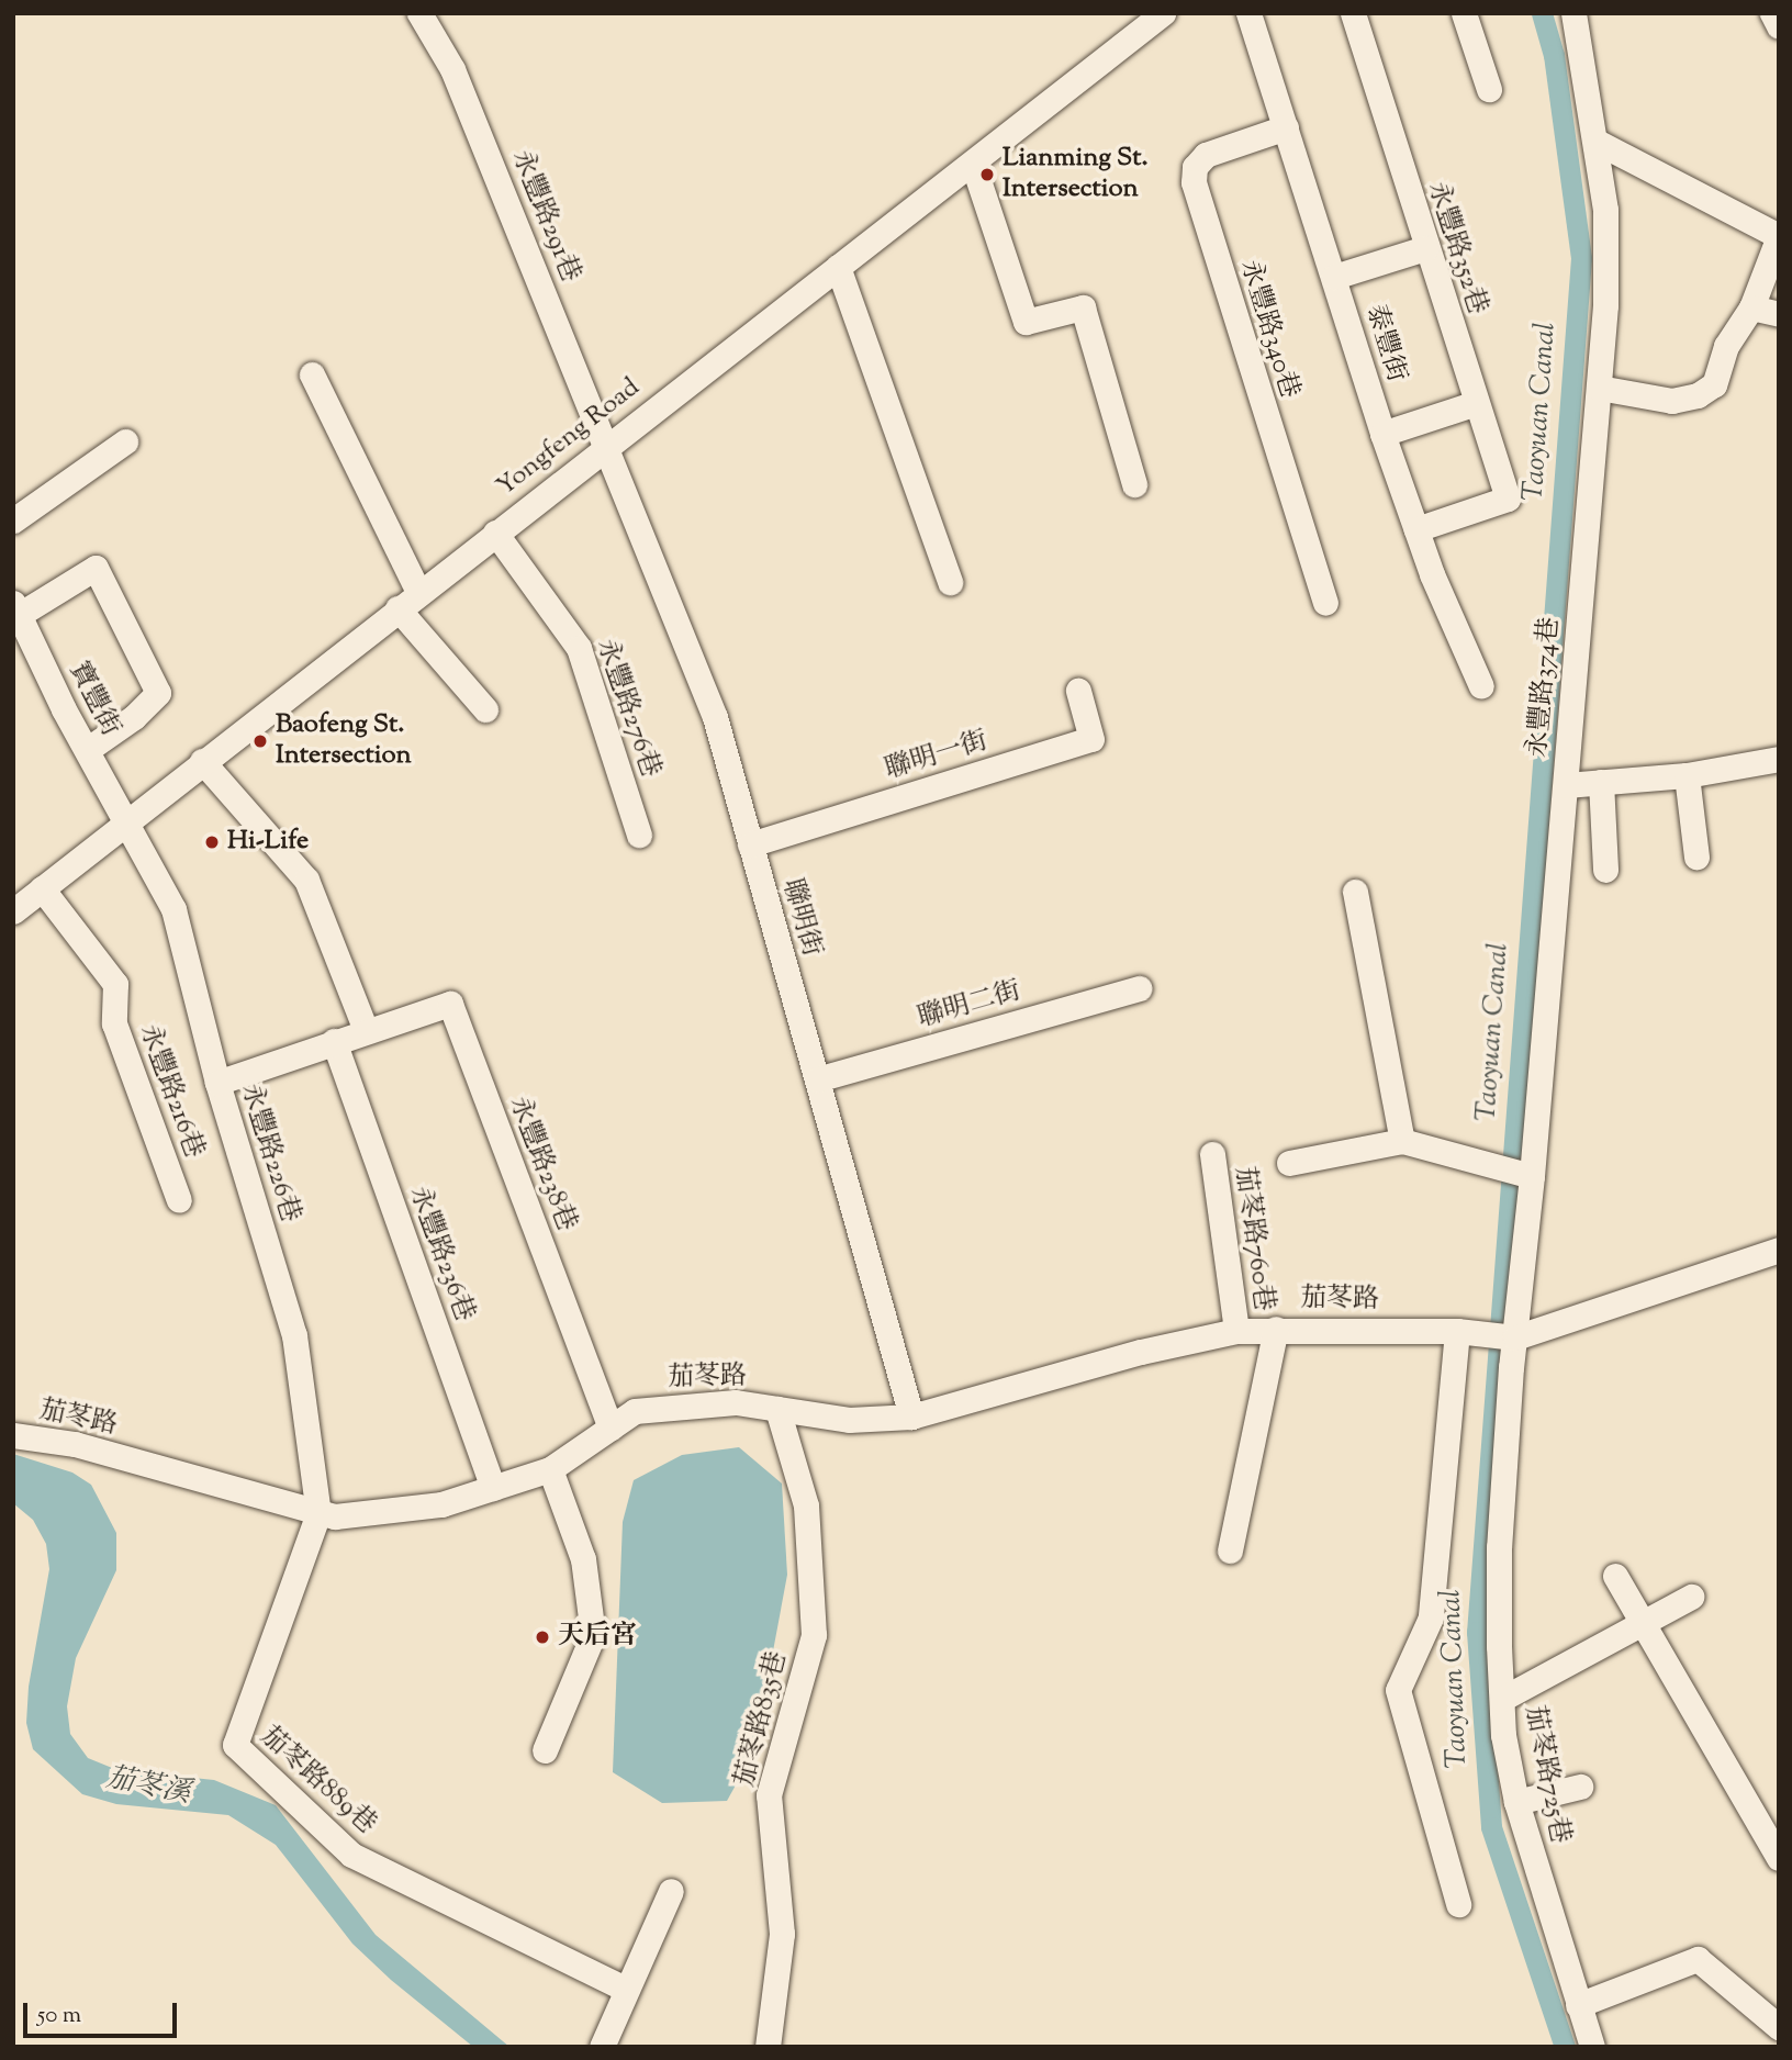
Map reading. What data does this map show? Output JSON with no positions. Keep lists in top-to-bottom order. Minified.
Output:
{"streets":{"street":["永豐路291巷","永豐路352巷","永豐路340巷","泰豐街","Yongfeng Road","永豐路374巷","寶豐街","永豐路276巷","聯明一街","聯明街","聯明二街","永豐路216巷","永豐路226巷","永豐路238巷","茄苳路760巷","永豐路236巷","茄苳路","茄苳路835巷","茄苳路725巷","茄苳路889巷"]},"crossings":[["永豐路291巷","Yongfeng Road"],["永豐路291巷","聯明街"],["永豐路352巷","泰豐街"],["永豐路340巷","泰豐街"],["Yongfeng Road","寶豐街"],["Yongfeng Road","永豐路276巷"],["Yongfeng Road","聯明街"],["Yongfeng Road","永豐路216巷"],["Yongfeng Road","永豐路226巷"],["永豐路374巷","茄苳路"],["永豐路374巷","茄苳路725巷"],["寶豐街","永豐路226巷"],["聯明一街","聯明街"],["聯明街","聯明二街"],["聯明街","茄苳路"],["永豐路226巷","茄苳路"],["永豐路226巷","茄苳路889巷"],["永豐路238巷","茄苳路"],["茄苳路760巷","茄苳路"],["永豐路236巷","茄苳路"],["茄苳路","茄苳路835巷"],["茄苳路","茄苳路889巷"]],"water":["Taoyuan Canal","茄苳溪"],"places":["Lianming St. Intersection","Baofeng St. Intersection","Hi-Life","天后宮"],"scale_bar":"50 m"}
